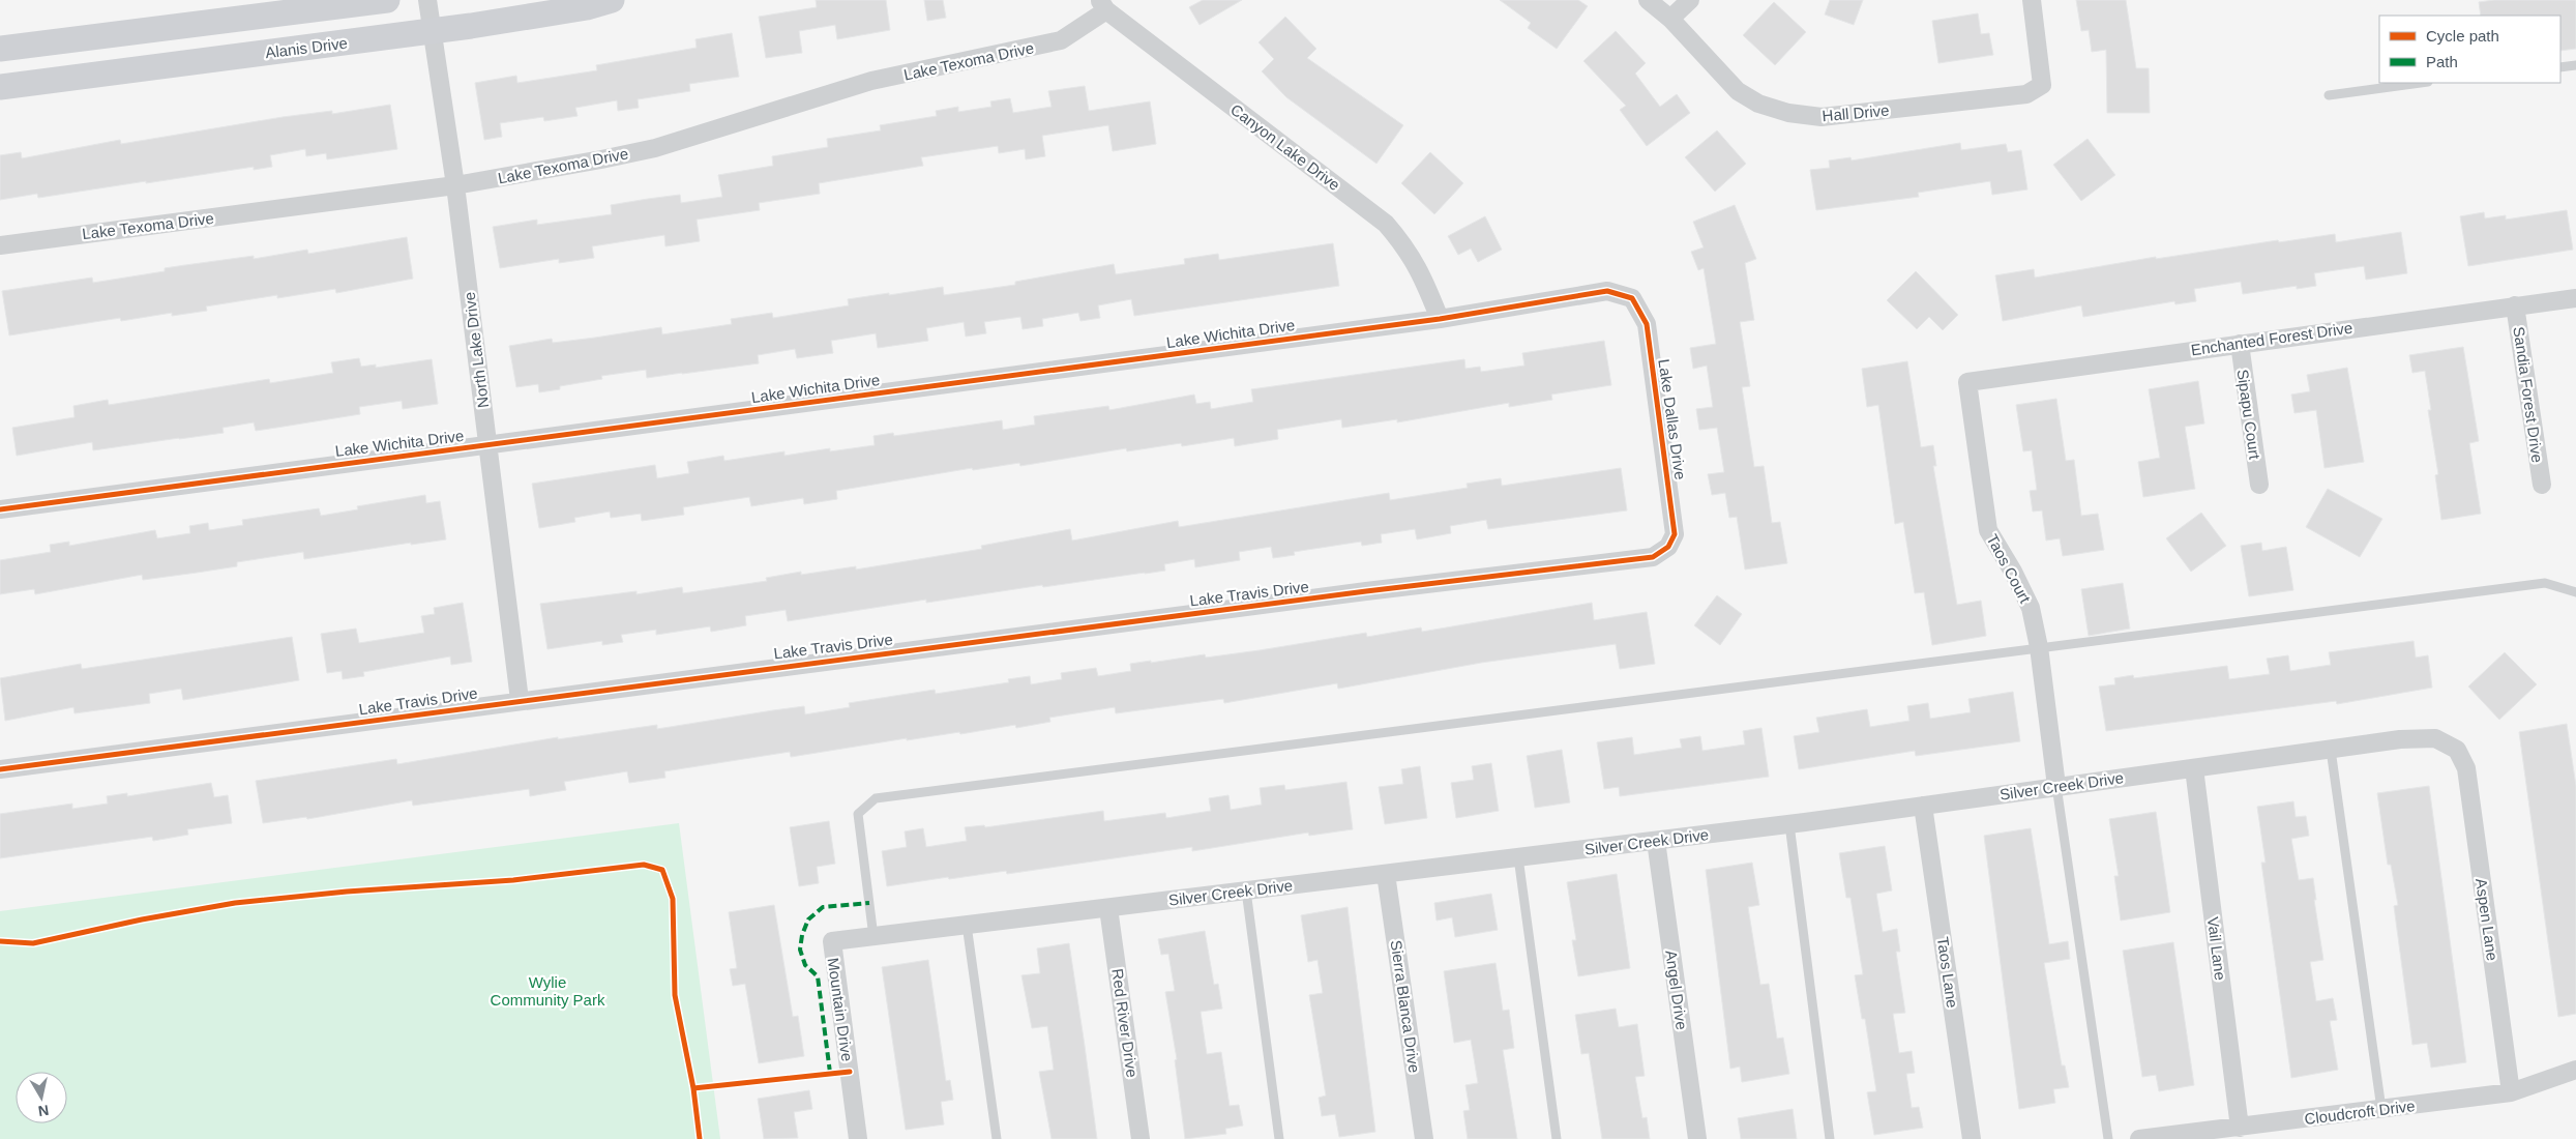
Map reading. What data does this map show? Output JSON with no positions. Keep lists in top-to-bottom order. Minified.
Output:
{"streets":{"main road":["Alanis Drive"],"street":["Lake Texoma Drive","Hall Drive","Canyon Lake Drive","Lake Wichita Drive","Enchanted Forest Drive","North Lake Drive","Sandia Forest Drive","Sipapu Court","Lake Dallas Drive","Taos Court","Lake Travis Drive","Silver Creek Drive","Aspen Lane","Vail Lane","Taos Lane","Angel Drive","Sierra Blanca Drive","Mountain Drive","Red River Drive","Cloudcroft Drive"]},"crossings":[["Alanis Drive","North Lake Drive"],["Lake Texoma Drive","Canyon Lake Drive"],["Lake Texoma Drive","North Lake Drive"],["Canyon Lake Drive","Lake Wichita Drive"],["Lake Wichita Drive","North Lake Drive"],["Lake Wichita Drive","Lake Dallas Drive"],["Enchanted Forest Drive","Sandia Forest Drive"],["Enchanted Forest Drive","Sipapu Court"],["Enchanted Forest Drive","Taos Court"],["North Lake Drive","Lake Travis Drive"],["Lake Dallas Drive","Lake Travis Drive"],["Taos Court","Silver Creek Drive"],["Silver Creek Drive","Aspen Lane"],["Silver Creek Drive","Vail Lane"],["Silver Creek Drive","Taos Lane"],["Silver Creek Drive","Angel Drive"],["Silver Creek Drive","Sierra Blanca Drive"],["Silver Creek Drive","Mountain Drive"],["Silver Creek Drive","Red River Drive"],["Aspen Lane","Cloudcroft Drive"],["Vail Lane","Cloudcroft Drive"]],"parks":["Wylie Community Park"],"legend":["Cycle path","Path"],"north":"bottom"}
